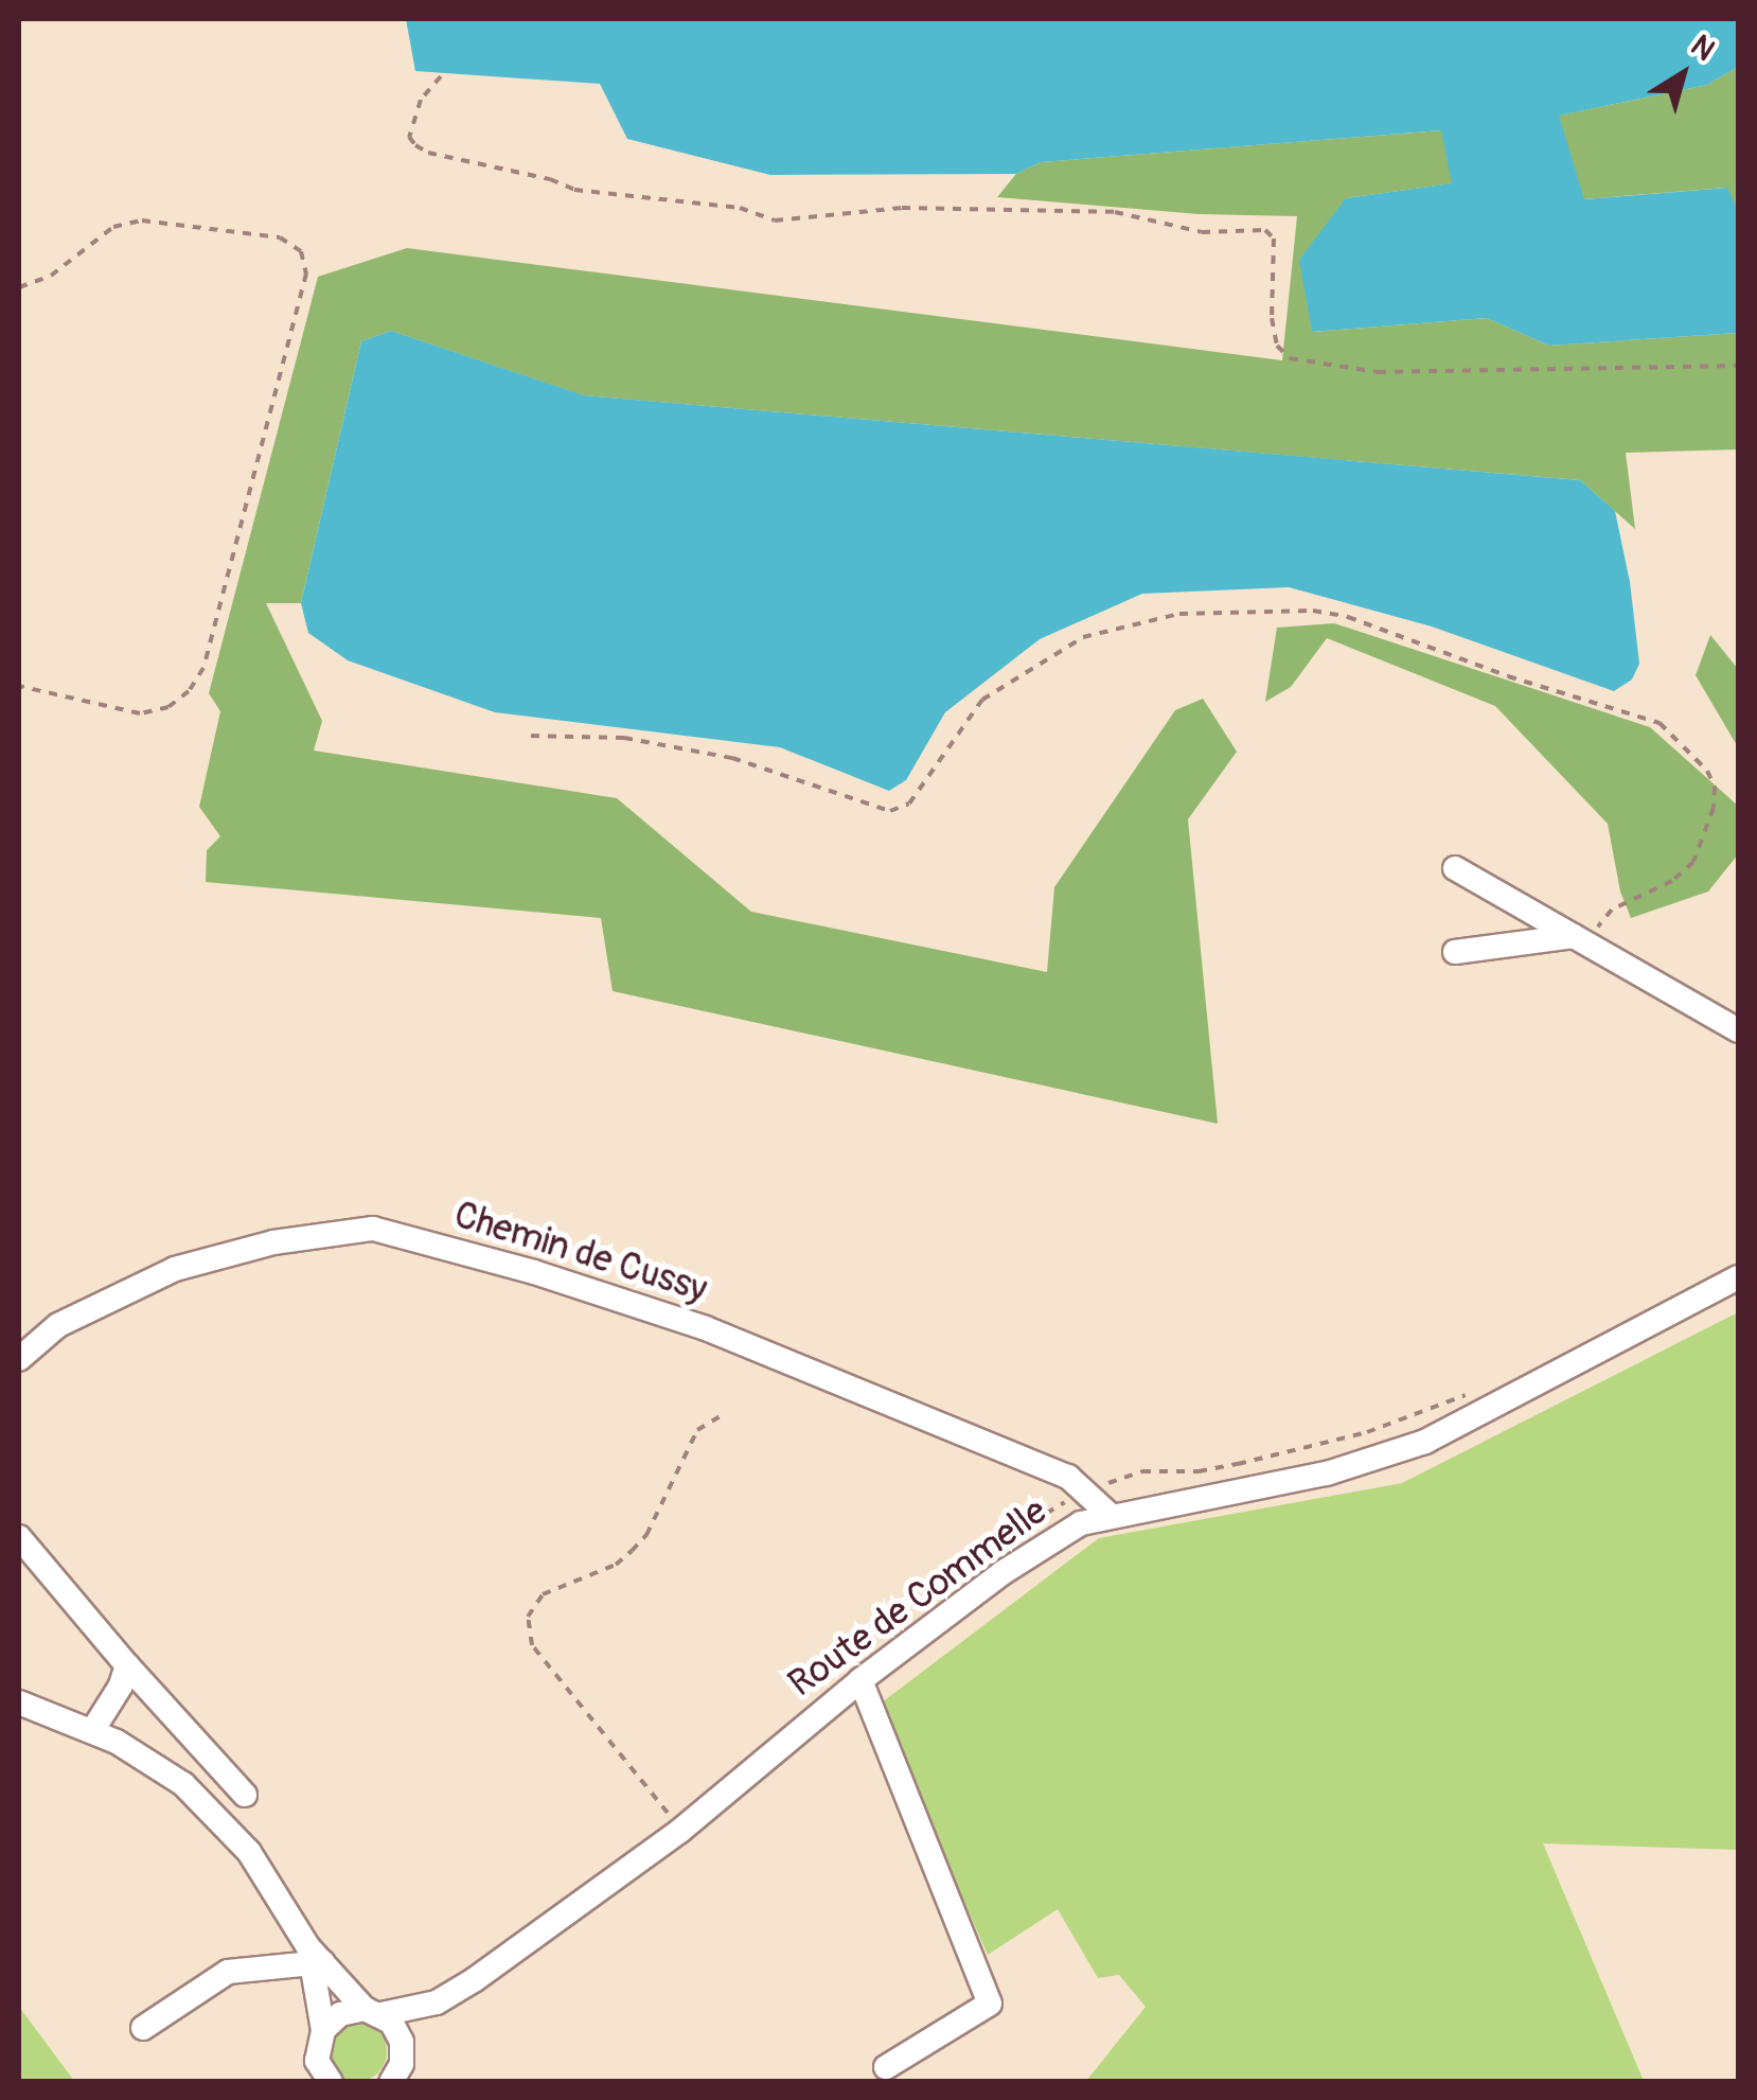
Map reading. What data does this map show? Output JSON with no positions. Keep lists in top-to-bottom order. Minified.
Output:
{"streets":{"street":["Chemin de Cussy","Route de Commelle"]},"crossings":[["Chemin de Cussy","Route de Commelle"]],"north":"top right"}
